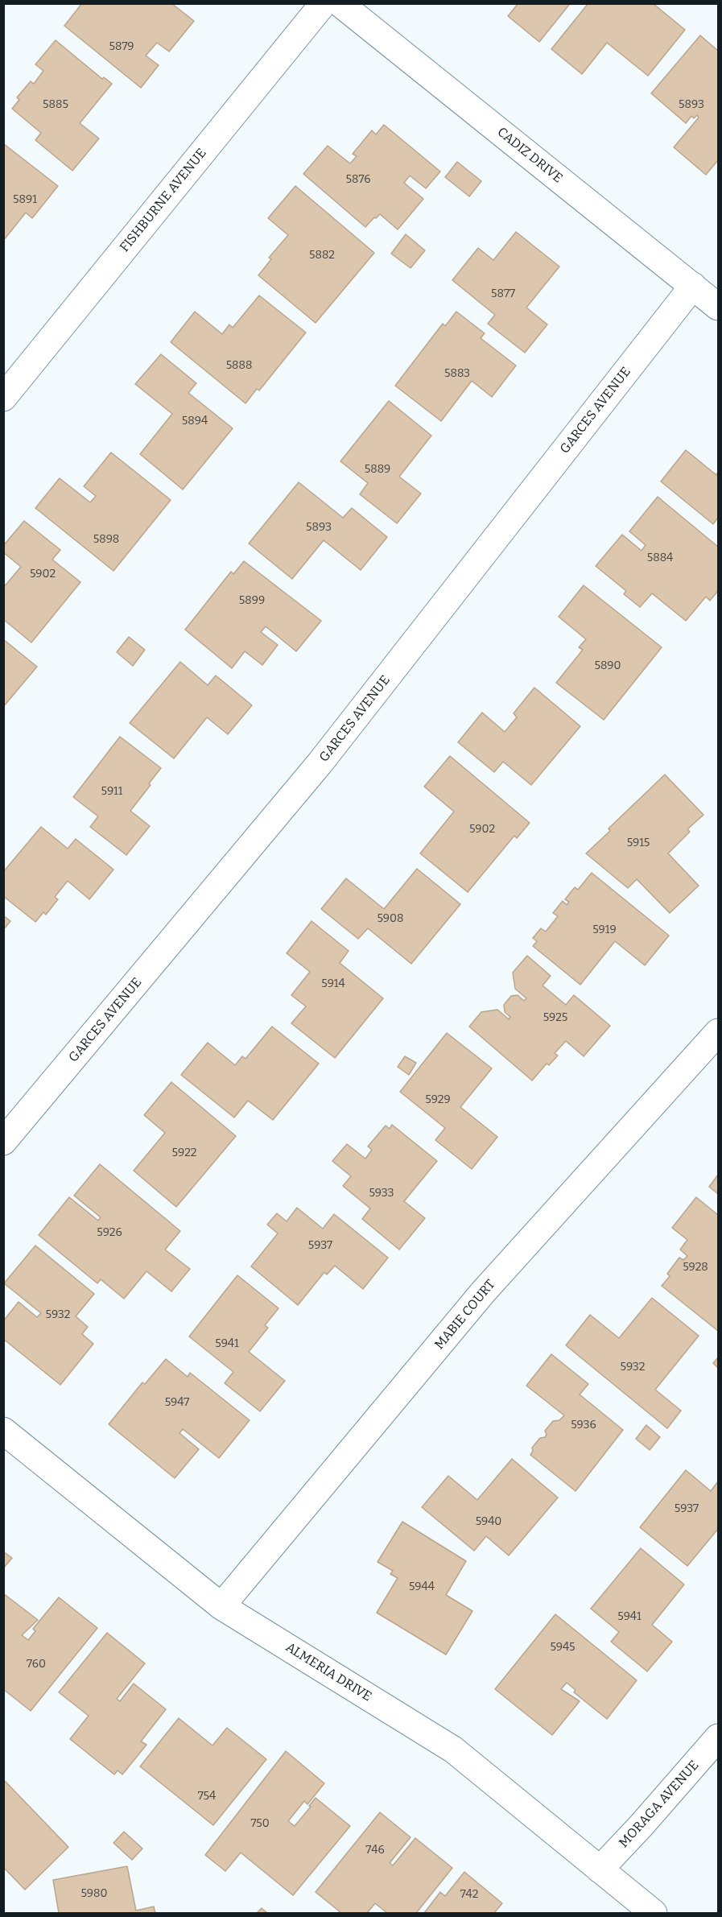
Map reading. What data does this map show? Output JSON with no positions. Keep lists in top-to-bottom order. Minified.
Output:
{"streets":{"street":["CADIZ DRIVE","FISHBURNE AVENUE","GARCES AVENUE","MABIE COURT","ALMERIA DRIVE","MORAGA AVENUE"]},"crossings":[["CADIZ DRIVE","GARCES AVENUE"],["MABIE COURT","ALMERIA DRIVE"],["ALMERIA DRIVE","MORAGA AVENUE"]],"house_numbers":["5879","5885","5893","5876","5891","5882","5877","5888","5883","5894","5889","5893","5898","5884","5902","5899","5890","5911","5902","5915","5908","5919","5914","5925","5929","5922","5933","5926","5937","5928","5932","5941","5932","5947","5936","5937","5940","5944","5941","5945","760","754","750","746","5980","742"]}
